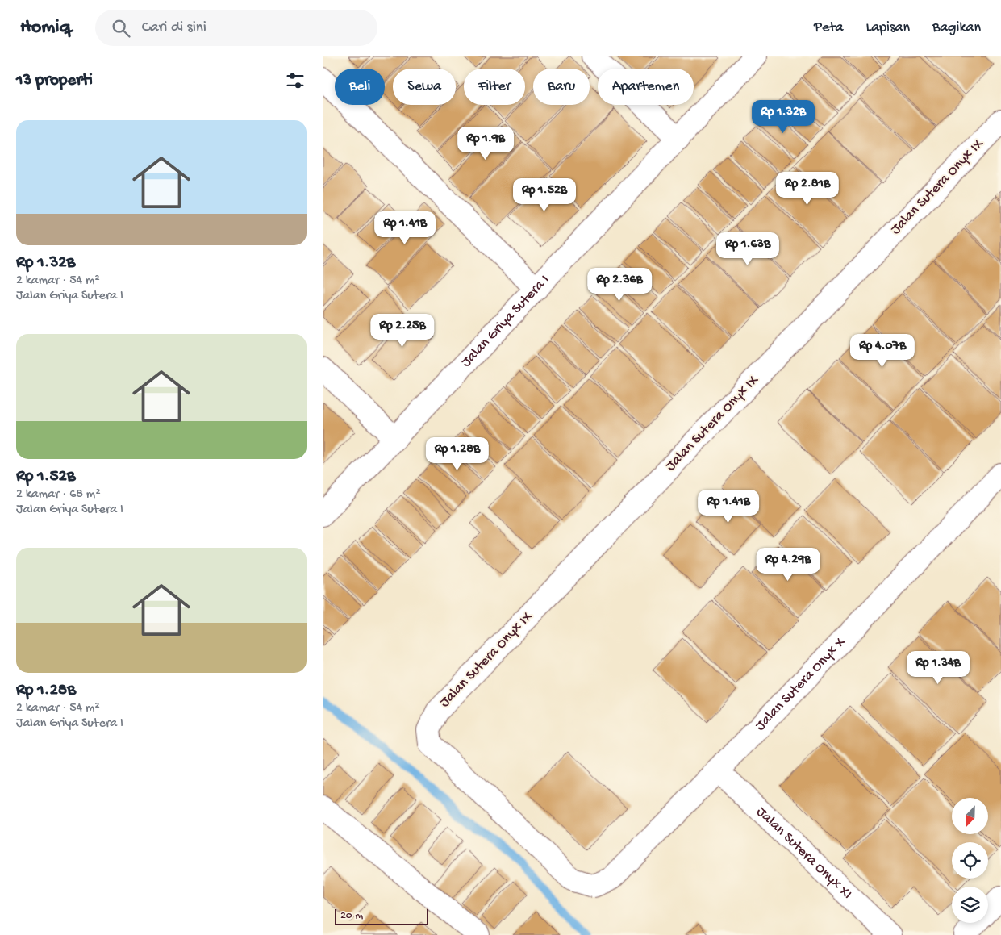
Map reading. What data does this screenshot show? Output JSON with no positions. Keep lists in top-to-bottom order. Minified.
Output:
{"streets":{"street":["Jalan Sutera Onyx IX","Jalan Griya Sutera I","Jalan Sutera Onyx X","Jalan Sutera Onyx XI"]},"crossings":[["Jalan Sutera Onyx IX","Jalan Sutera Onyx X"],["Jalan Sutera Onyx X","Jalan Sutera Onyx XI"]],"scale_bar":"20 m","north":"bottom left","page":{"header":"Homiq","search":"Cari di sini","nav":["Peta","Lapisan","Bagikan"],"heading":"13 properti","chip":["Beli","Sewa","Filter","Baru","Apartemen"],"price":["Rp 1.32B","Rp 1.9B","Rp 2.81B","Rp 1.52B","Rp 1.41B","Rp 1.63B","Rp 2.36B","Rp 2.25B","Rp 4.07B","Rp 1.28B","Rp 1.41B","Rp 4.29B","Rp 1.34B"],"list":[{"name":"Rp 1.32B","note":"2 kamar · 54 m² · Jalan Griya Sutera I"},{"name":"Rp 1.52B","note":"2 kamar · 68 m² · Jalan Griya Sutera I"},{"name":"Rp 1.28B","note":"2 kamar · 54 m² · Jalan Griya Sutera I"}],"scale":"20 m"}}
